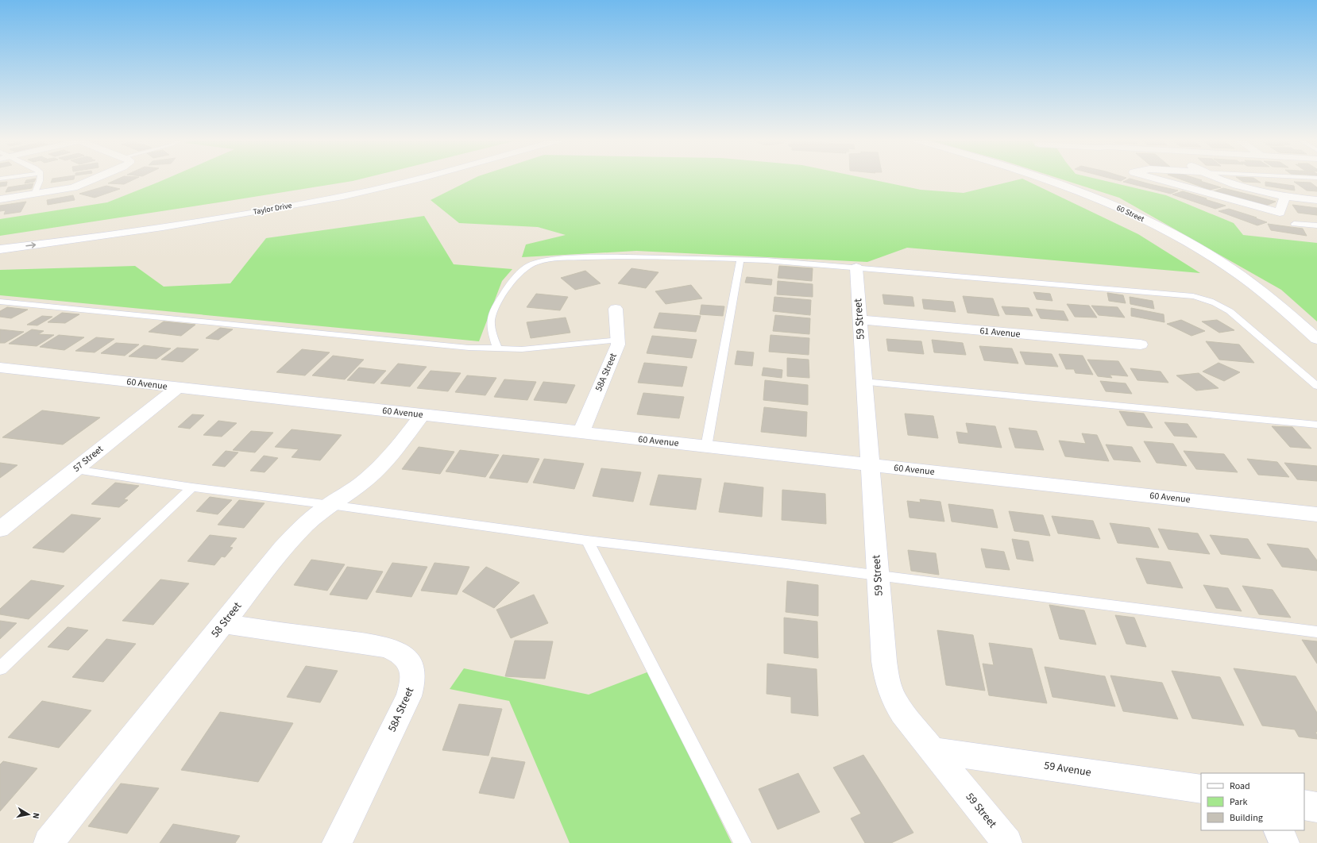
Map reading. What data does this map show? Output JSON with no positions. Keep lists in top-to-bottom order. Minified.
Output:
{"streets":{"street":["Taylor Drive","60 Street","59 Street","61 Avenue","58A Street","60 Avenue","57 Street","58 Street","59 Avenue"]},"crossings":[["59 Street","61 Avenue"],["59 Street","60 Avenue"],["59 Street","59 Avenue"],["58A Street","60 Avenue"],["58A Street","58 Street"],["60 Avenue","57 Street"],["60 Avenue","58 Street"]],"legend":["Road","Park","Building"],"north":"right"}
